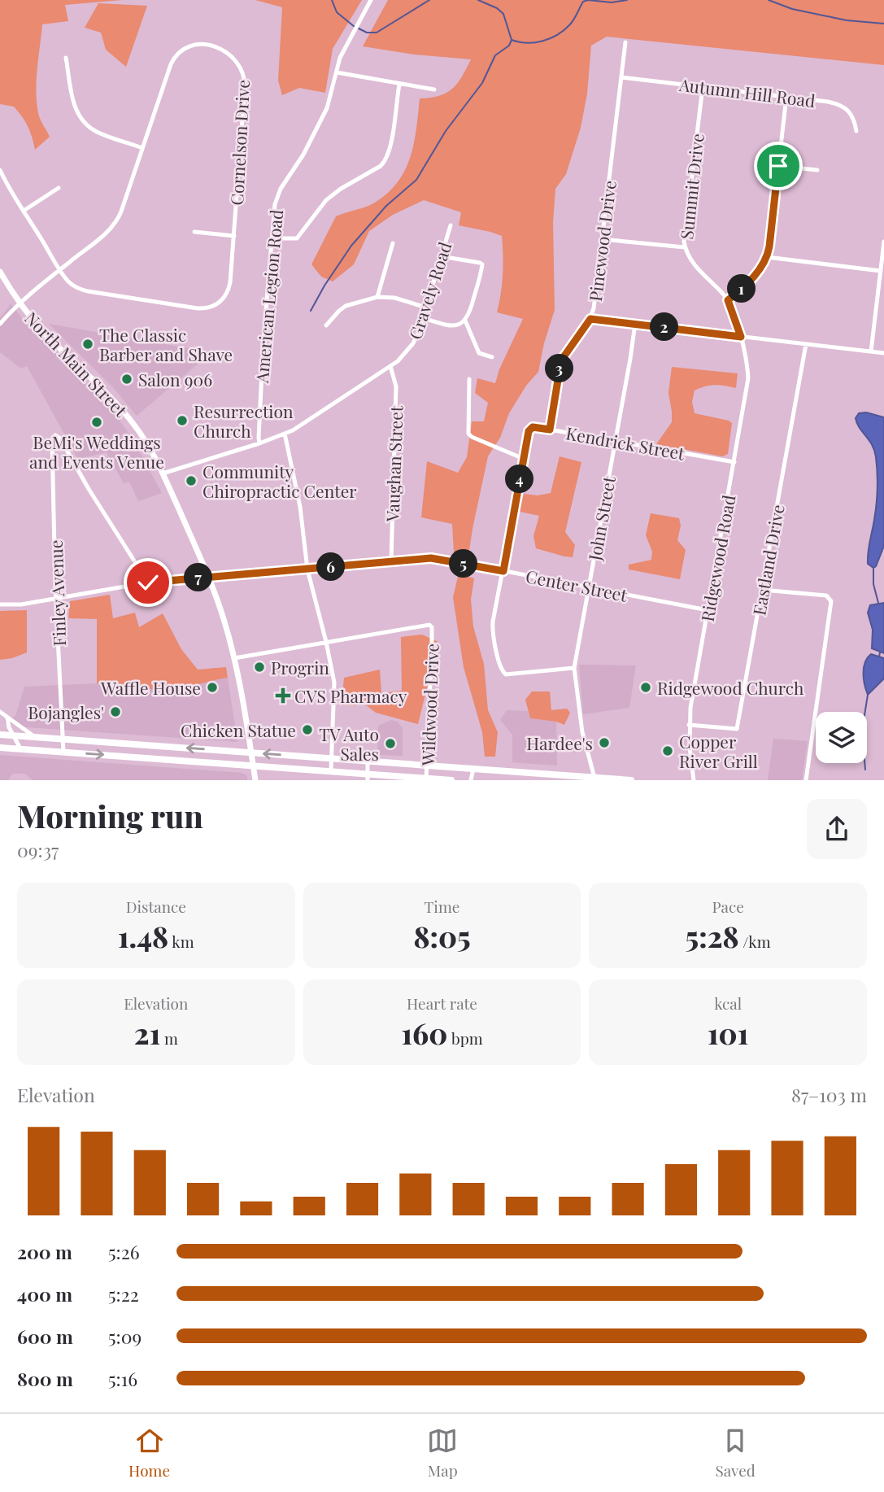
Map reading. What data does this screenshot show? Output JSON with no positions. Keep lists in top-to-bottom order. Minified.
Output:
{"streets":{"main road":["North Main Street"],"street":["Autumn Hill Road","Cornelson Drive","Summit Drive","Pinewood Drive","Gravely Road","American Legion Road","Kendrick Street","Vaughan Street","John Street","Ridgewood Road","Eastland Drive","Center Street","Finley Avenue","Wildwood Drive"]},"crossings":[["Autumn Hill Road","Summit Drive"],["Autumn Hill Road","Pinewood Drive"],["Cornelson Drive","North Main Street"],["Summit Drive","Ridgewood Road"],["Pinewood Drive","Kendrick Street"],["Gravely Road","American Legion Road"],["Gravely Road","North Main Street"],["Gravely Road","Vaughan Street"],["North Main Street","Center Street"],["North Main Street","Wildwood Drive"],["Kendrick Street","John Street"],["Kendrick Street","Ridgewood Road"],["Kendrick Street","Center Street"],["Vaughan Street","Center Street"],["John Street","Center Street"],["Ridgewood Road","Eastland Drive"],["Ridgewood Road","Center Street"],["Center Street","Finley Avenue"]],"places":{"other":["The Classic Barber and Shave","Salon 906","Resurrection Church","BeMi's Weddings and Events Venue","Community Chiropractic Center","Progrin","Waffle House","Ridgewood Church","Bojangles'","Chicken Statue","Hardee's","TV Auto Sales","Copper River Grill"],"health":["CVS Pharmacy"]},"page":{"pins":["1","2","3","4","5","6","7"],"heading":["Morning run","09:37"],"stats":[["Distance","1.48 km"],["Time","8:05"],["Pace","5:28 /km"],["Elevation","21 m"],["Heart rate","160 bpm"],["kcal","101"]],"chart":["Elevation","87–103 m"],"list":[{"name":"200 m","note":"5:26"},{"name":"400 m","note":"5:22"},{"name":"600 m","note":"5:09"},{"name":"800 m","note":"5:16"}],"tabs":["Home","Map","Saved"]}}
